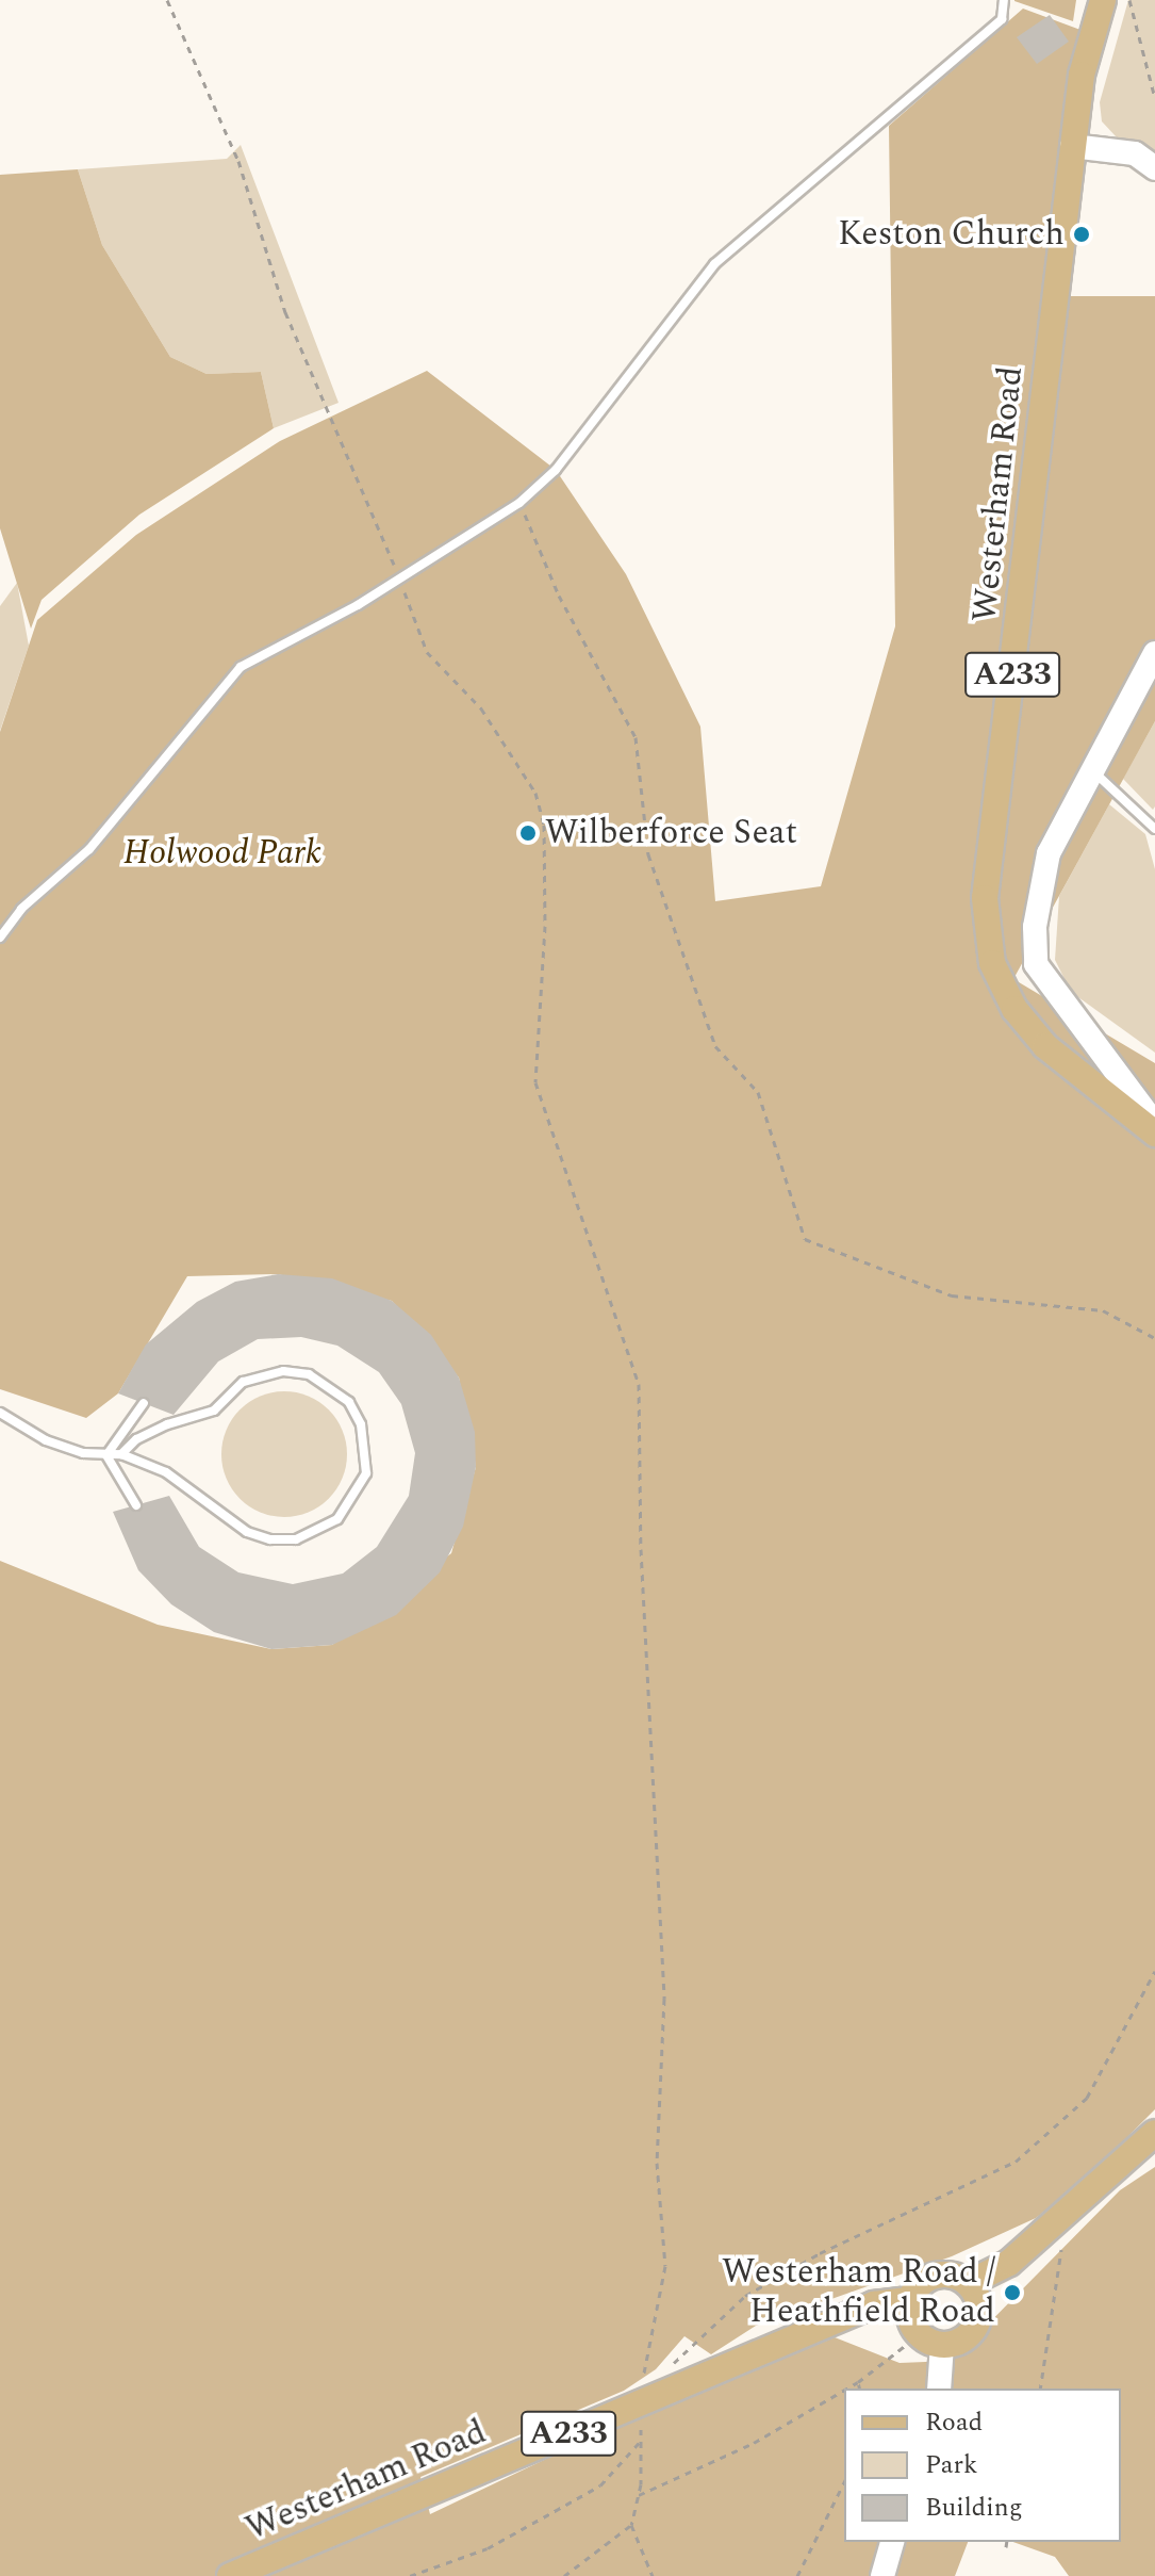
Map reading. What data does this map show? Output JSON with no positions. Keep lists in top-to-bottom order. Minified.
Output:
{"streets":{"main road":["Westerham Road","A233"]},"parks":["Holwood Park"],"places":["Keston Church","Wilberforce Seat","Westerham Road / Heathfield Road"],"legend":["Road","Park","Building"]}
